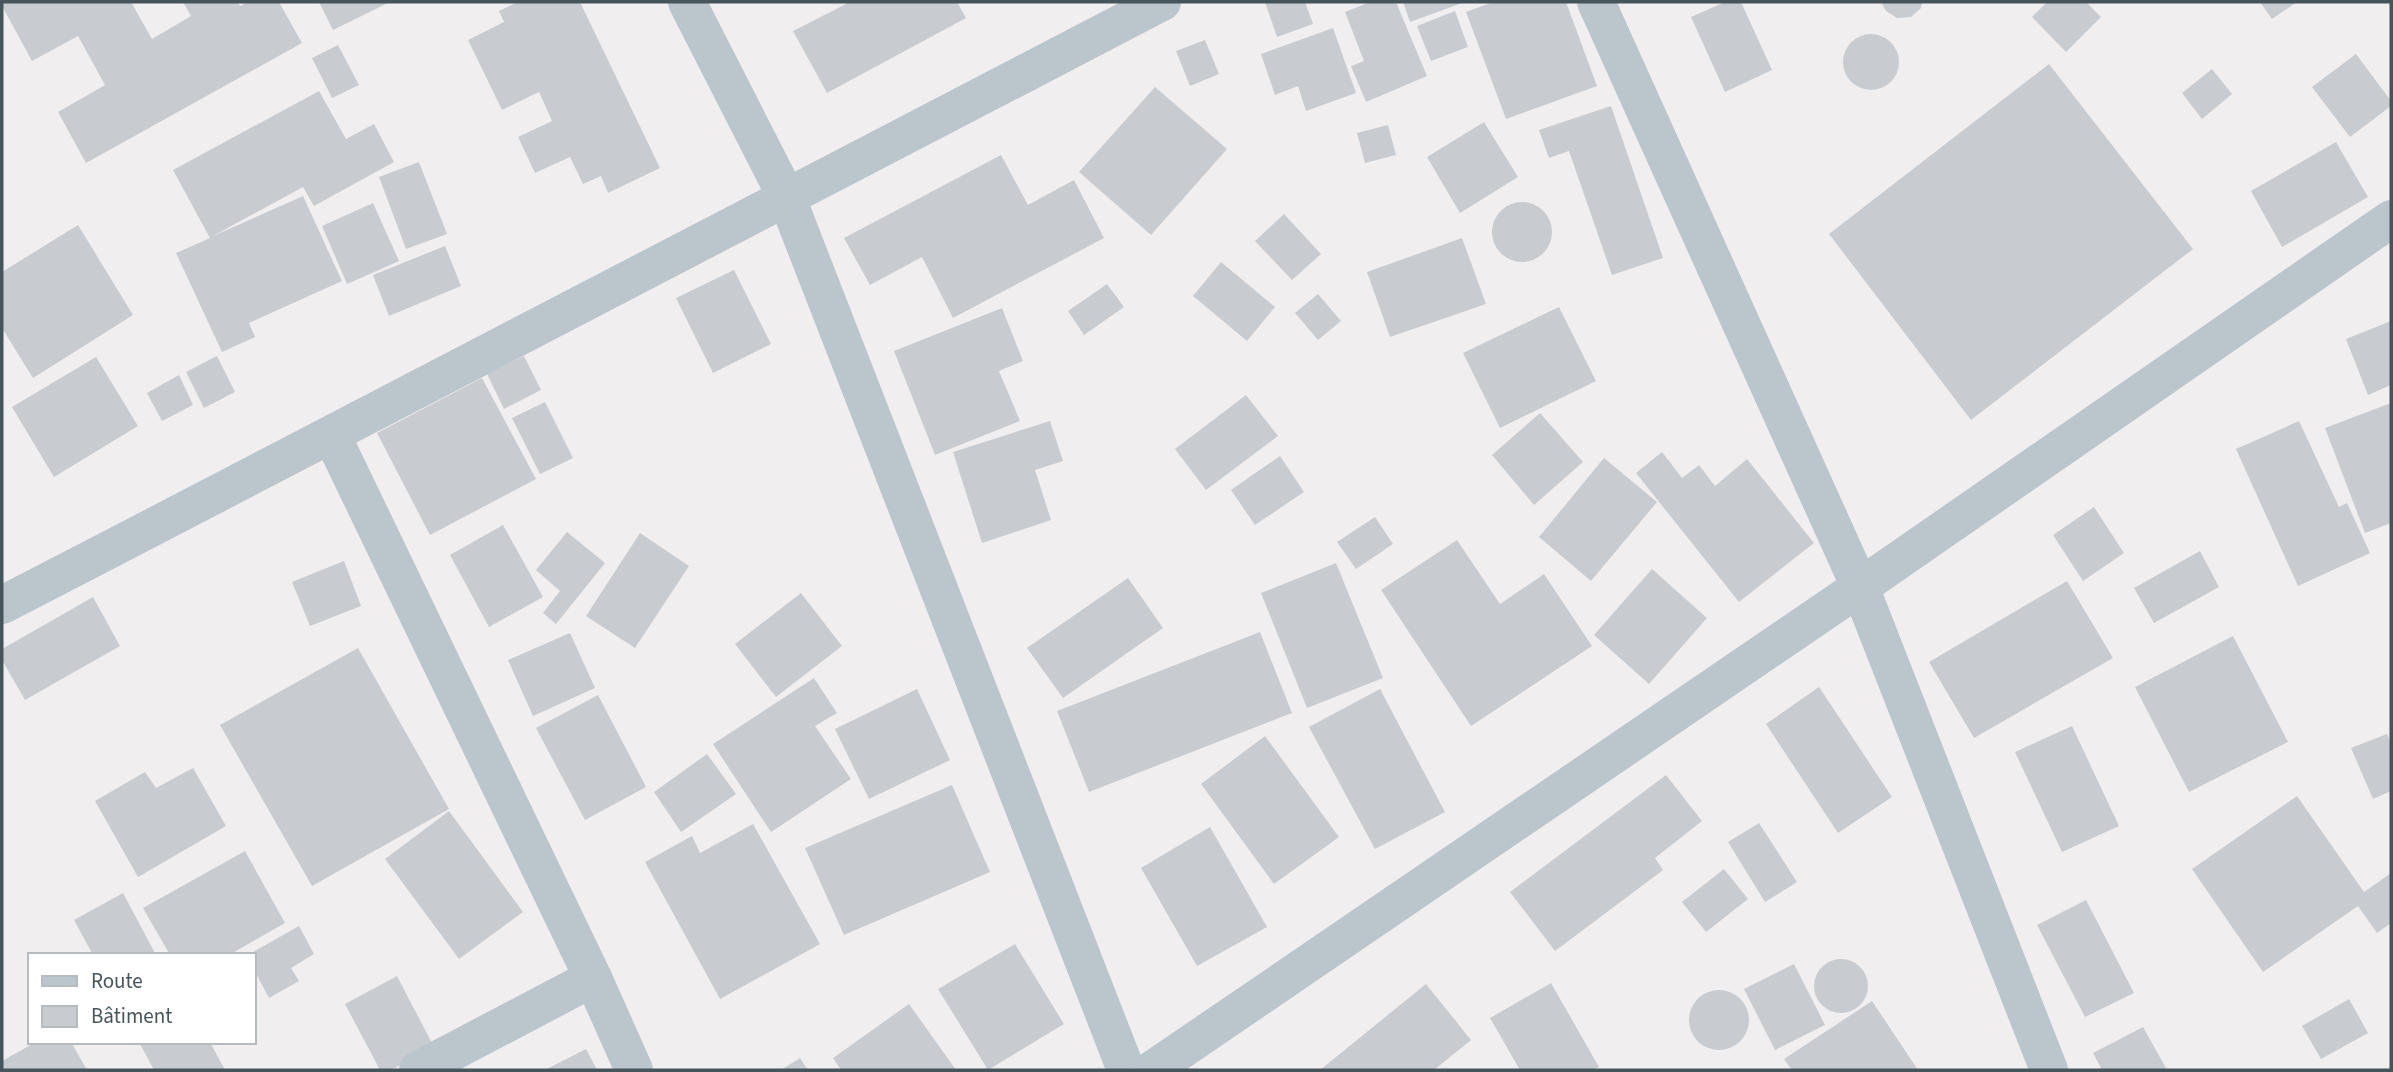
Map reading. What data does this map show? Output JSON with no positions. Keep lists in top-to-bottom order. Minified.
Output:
{"legend":["Route","Bâtiment"]}
